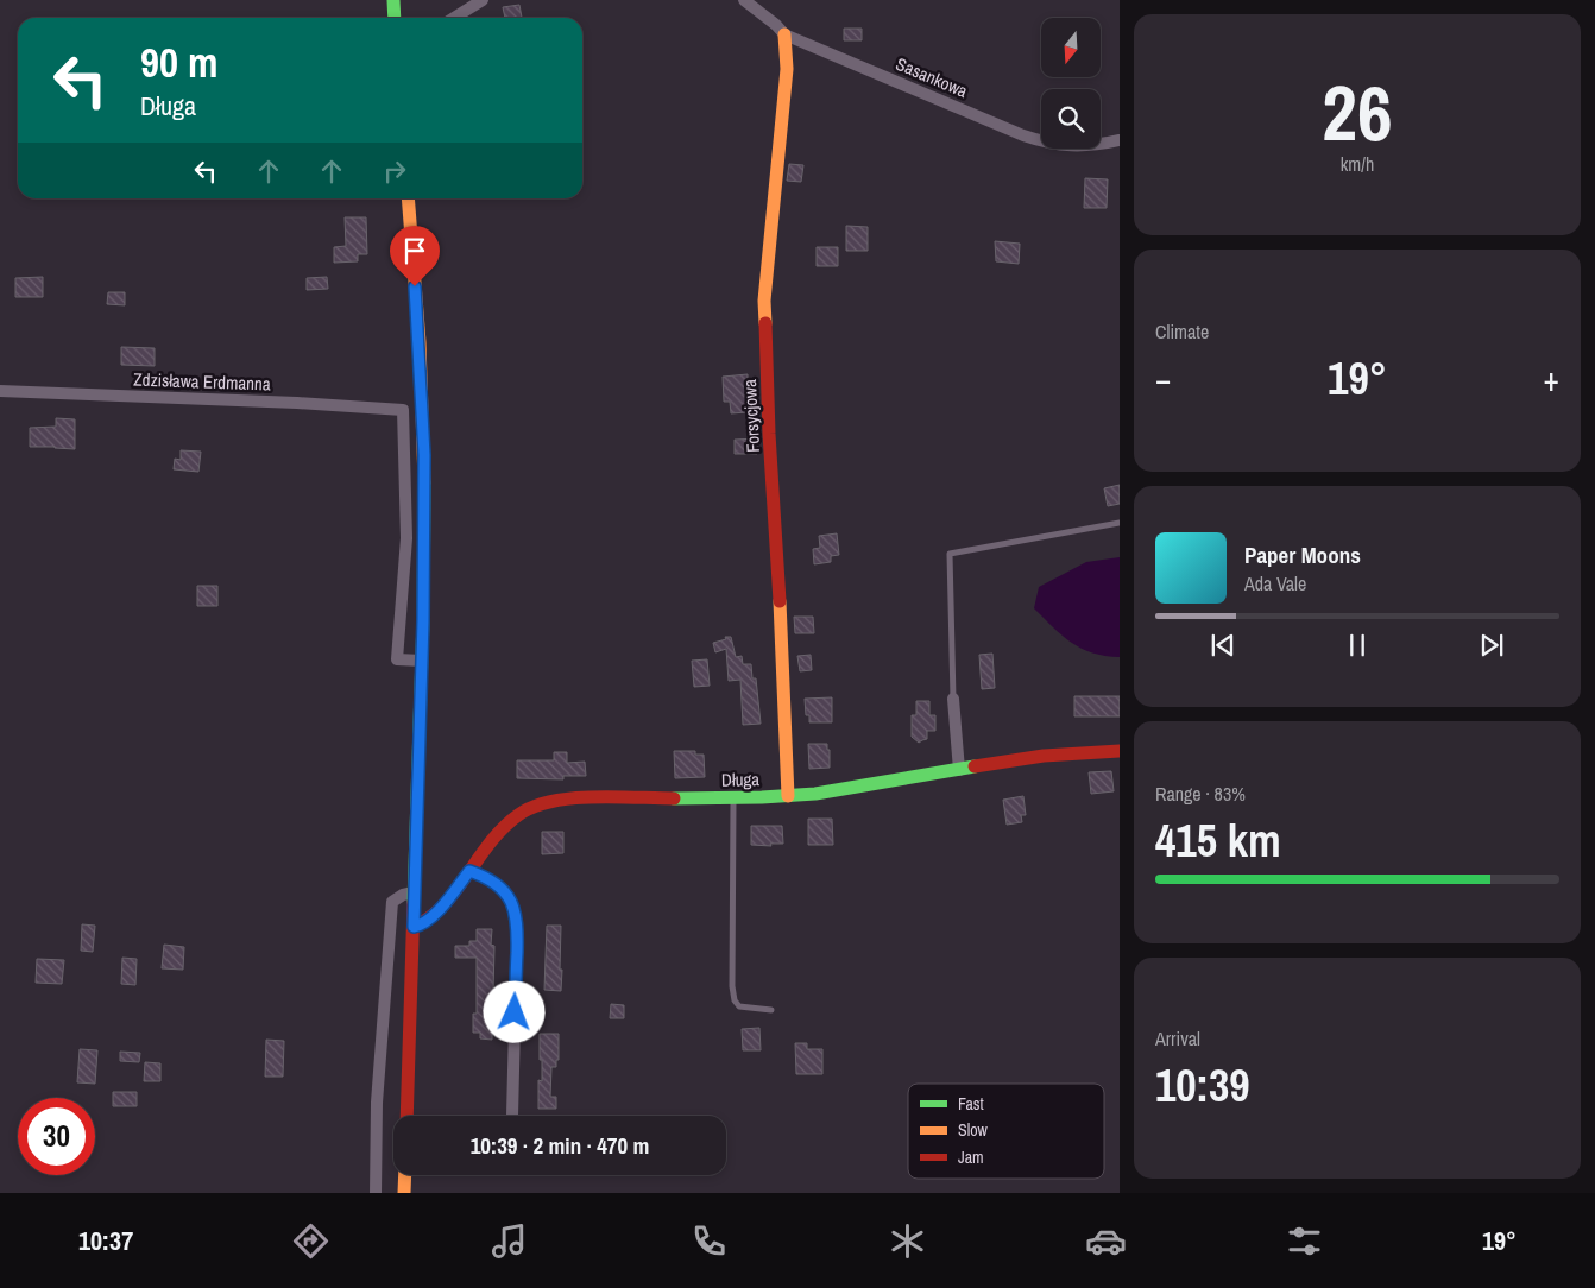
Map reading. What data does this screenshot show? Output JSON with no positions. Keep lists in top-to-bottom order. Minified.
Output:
{"streets":{"street":["Sasankowa","Zdzisława Erdmanna","Forsycjowa","Długa"]},"crossings":[["Sasankowa","Forsycjowa"],["Forsycjowa","Długa"]],"legend":["Fast","Slow","Jam"],"north":"bottom","page":{"tile":[["26","km/h"],"Climate",["Range · 83%","415 km"],["Arrival","10:39"]],"turn":["90 m","Długa"],"heat":["−","19°","+"],"song":["Paper Moons","Ada Vale"],"limit":"30","trip":"10:39 · 2 min · 470 m","tabs":["10:37","19°"]}}
